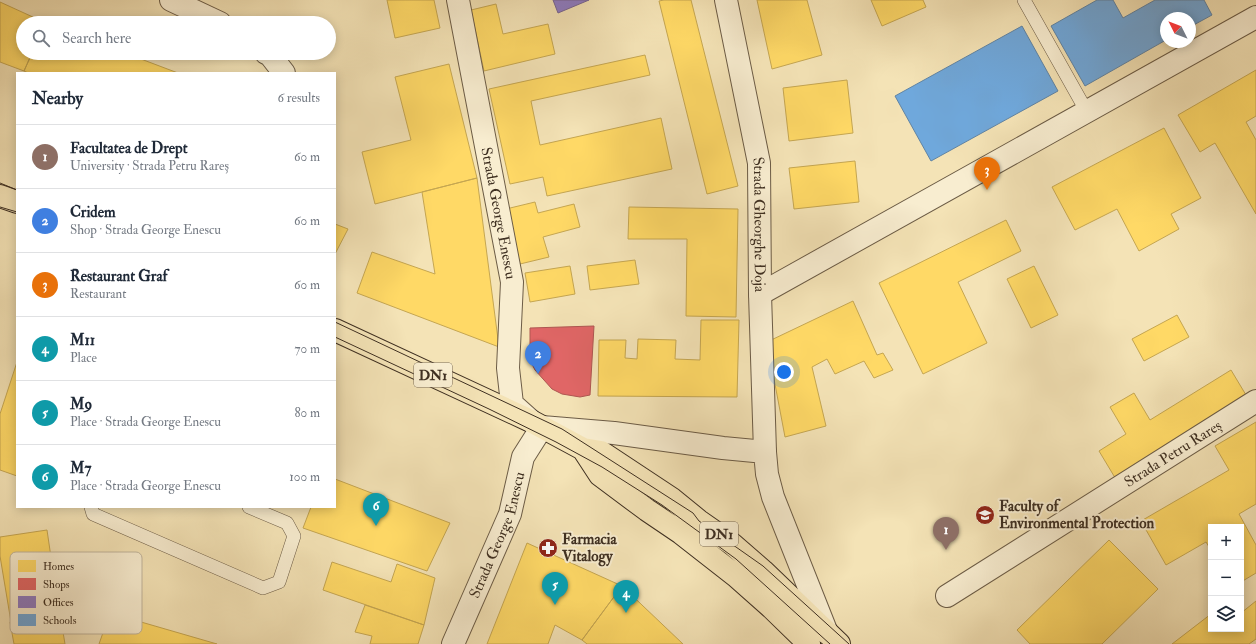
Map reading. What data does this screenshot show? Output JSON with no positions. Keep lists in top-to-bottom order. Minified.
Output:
{"streets":{"main road":["DN1"],"street":["Strada George Enescu","Strada Gheorghe Doja","Strada Petru Rareș"]},"crossings":[["Strada George Enescu","DN1"],["Strada Gheorghe Doja","DN1"]],"places":{"school or university":["Faculty of Environmental Protection"],"pharmacy":["Farmacia Vitalogy"]},"legend":["Homes","Shops","Offices","Schools"],"north":"top left","page":{"search":"Search here","heading":["Nearby","6 results"],"list":[{"mark":"1","name":"Facultatea de Drept","note":"University · Strada Petru Rareș","value":"60 m"},{"mark":"2","name":"Cridem","note":"Shop · Strada George Enescu","value":"60 m"},{"mark":"3","name":"Restaurant Graf","note":"Restaurant","value":"60 m"},{"mark":"4","name":"M11","note":"Place","value":"70 m"},{"mark":"5","name":"M9","note":"Place · Strada George Enescu","value":"80 m"},{"mark":"6","name":"M7","note":"Place · Strada George Enescu","value":"100 m"}],"pins":["3","2","6","1","5","4"],"map_buttons":["+","−"]}}
